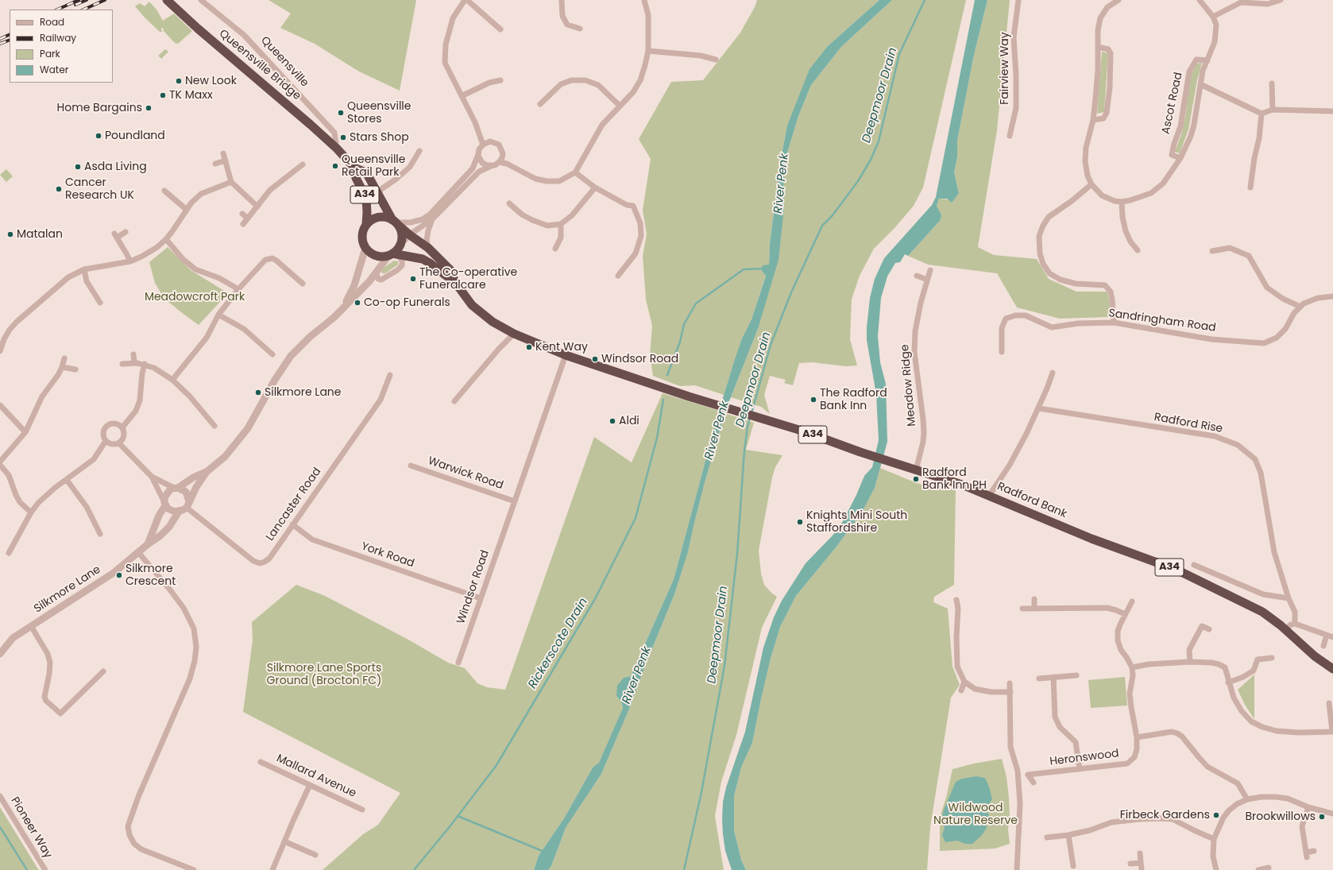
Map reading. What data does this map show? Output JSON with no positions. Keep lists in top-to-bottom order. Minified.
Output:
{"streets":{"highway":["Queensville Bridge","A34","Radford Bank"],"street":["Queensville","Fairview Way","Ascot Road","Sandringham Road","Meadow Ridge","Radford Rise","Warwick Road","Lancaster Road","York Road","Windsor Road","Silkmore Lane","Heronswood","Mallard Avenue","Pioneer Way"]},"crossings":[["Queensville","Queensville Bridge"],["Queensville","A34"],["Queensville Bridge","A34"],["A34","Radford Bank"],["A34","Windsor Road"],["A34","Silkmore Lane"],["Meadow Ridge","Radford Bank"],["Warwick Road","Windsor Road"],["Radford Bank","Windsor Road"],["Lancaster Road","York Road"],["Lancaster Road","Silkmore Lane"],["York Road","Windsor Road"]],"water":["Deepmoor Drain","River Penk","Rickerscote Drain"],"parks":["Meadowcroft Park","Silkmore Lane Sports Ground (Brocton FC)","Wildwood Nature Reserve"],"places":["New Look","TK Maxx","Home Bargains","Queensville Stores","Poundland","Stars Shop","Queensville Retail Park","Asda Living","Cancer Research UK","Matalan","The Co-operative Funeralcare","Co-op Funerals","Kent Way","Windsor Road","Silkmore Lane","The Radford Bank Inn","Aldi","Radford Bank Inn PH","Knights Mini South Staffordshire","Silkmore Crescent","Firbeck Gardens","Brookwillows"],"legend":["Road","Railway","Park","Water"]}
